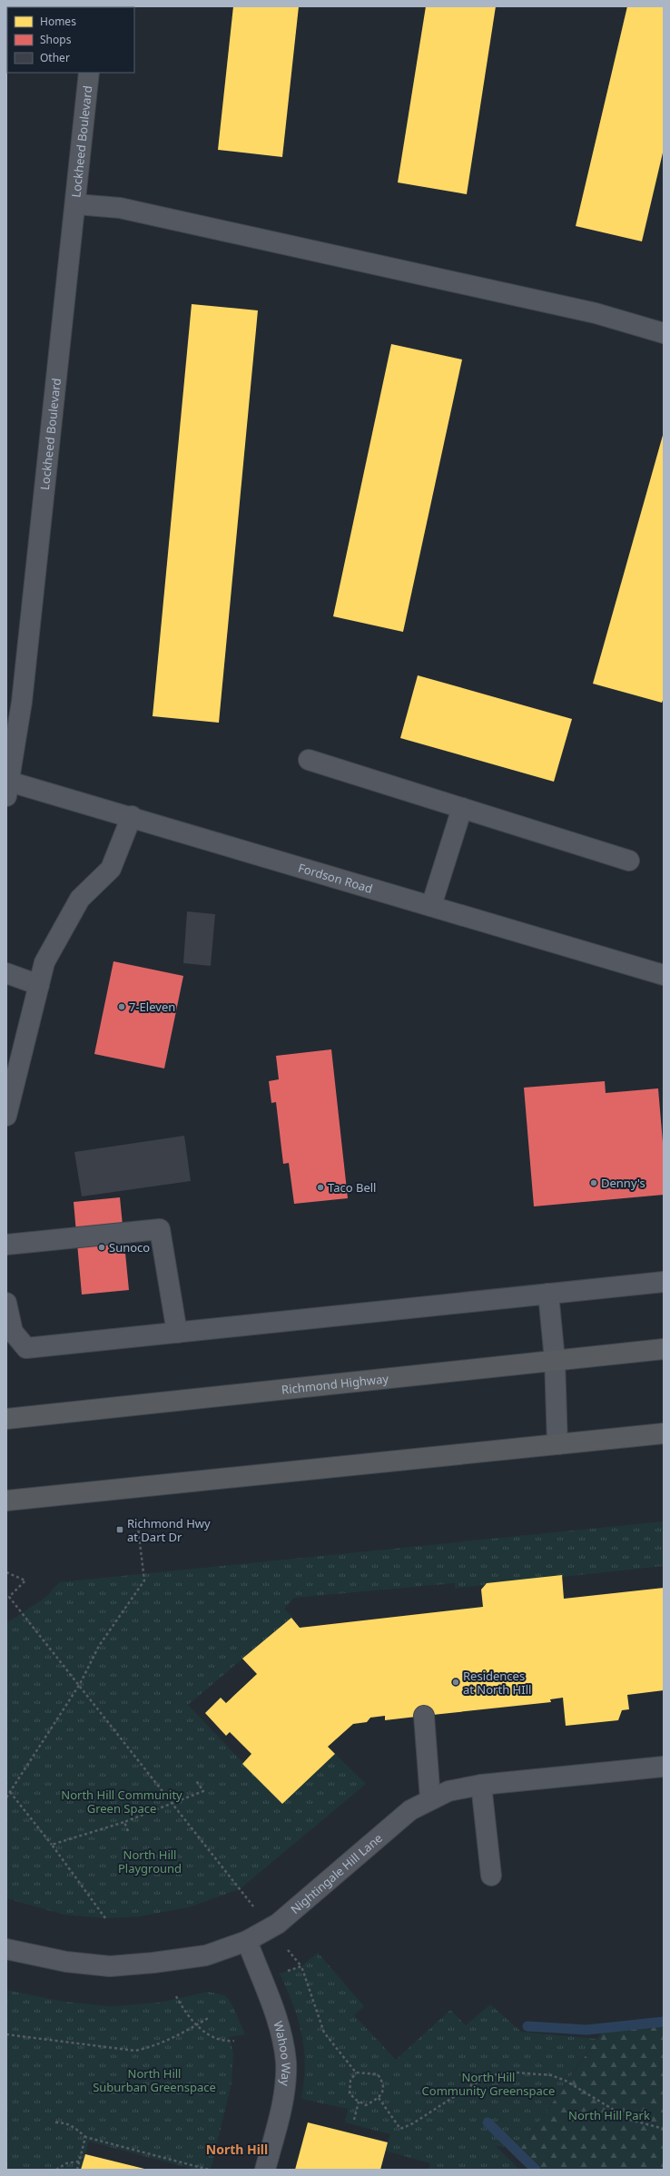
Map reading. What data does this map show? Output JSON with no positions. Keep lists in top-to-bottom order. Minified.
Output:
{"streets":{"highway":["Richmond Highway"],"street":["Lockheed Boulevard","Fordson Road","Nightingale Hill Lane","Wahoo Way"]},"crossings":[["Lockheed Boulevard","Fordson Road"],["Nightingale Hill Lane","Wahoo Way"]],"districts":["North Hill"],"parks":["North Hill Community Green Space","North Hill Playground","North Hill Suburban Greenspace","North Hill Community Greenspace","North Hill Park"],"places":{"other":["7-Eleven","Denny's","Taco Bell","Sunoco","Residences at North HIll"],"transit":["Richmond Hwy at Dart Dr"]},"legend":["Homes","Shops","Other"]}
